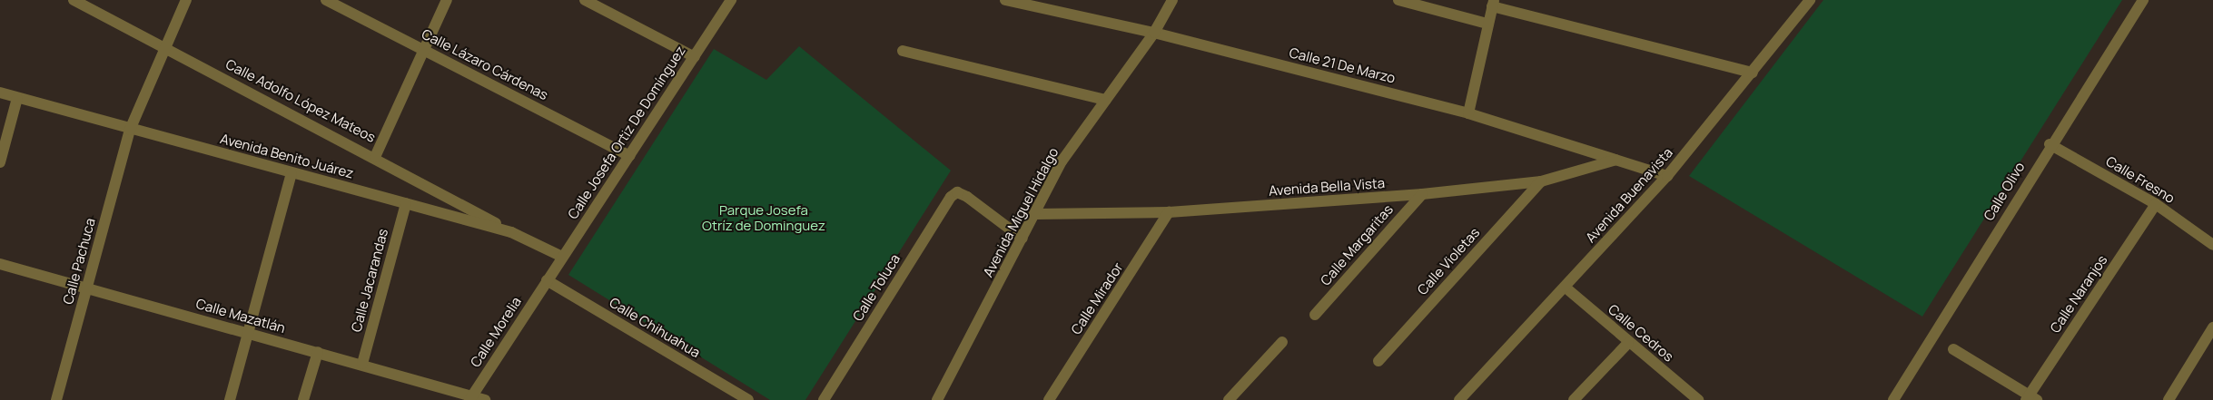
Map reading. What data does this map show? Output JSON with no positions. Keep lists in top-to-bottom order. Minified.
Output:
{"streets":{"street":["Calle Lázaro Cárdenas","Calle 21 De Marzo","Calle Adolfo López Mateos","Calle Josefa Ortiz De Domínguez","Avenida Benito Juárez","Calle Fresno","Avenida Bella Vista","Calle Olivo","Avenida Buenavista","Avenida Miguel Hidalgo","Calle Margaritas","Calle Pachuca","Calle Violetas","Calle Jacarandas","Calle Toluca","Calle Naranjos","Calle Mirador","Calle Mazatlán","Calle Chihuahua","Calle Morelia","Calle Cedros"]},"crossings":[["Calle Lázaro Cárdenas","Calle Josefa Ortiz De Domínguez"],["Calle 21 De Marzo","Avenida Bella Vista"],["Calle 21 De Marzo","Avenida Buenavista"],["Calle 21 De Marzo","Avenida Miguel Hidalgo"],["Calle Adolfo López Mateos","Avenida Benito Juárez"],["Calle Adolfo López Mateos","Calle Pachuca"],["Calle Josefa Ortiz De Domínguez","Avenida Benito Juárez"],["Calle Josefa Ortiz De Domínguez","Calle Chihuahua"],["Calle Josefa Ortiz De Domínguez","Calle Morelia"],["Avenida Benito Juárez","Calle Pachuca"],["Avenida Benito Juárez","Calle Jacarandas"],["Calle Fresno","Calle Olivo"],["Calle Fresno","Calle Naranjos"],["Avenida Bella Vista","Avenida Miguel Hidalgo"],["Avenida Bella Vista","Calle Margaritas"],["Avenida Bella Vista","Calle Violetas"],["Avenida Bella Vista","Calle Mirador"],["Avenida Buenavista","Calle Cedros"],["Avenida Miguel Hidalgo","Calle Toluca"],["Calle Pachuca","Calle Mazatlán"],["Calle Jacarandas","Calle Mazatlán"],["Calle Mazatlán","Calle Morelia"],["Calle Chihuahua","Calle Morelia"]],"parks":["Parque Josefa Otríz de Dominguez"]}
